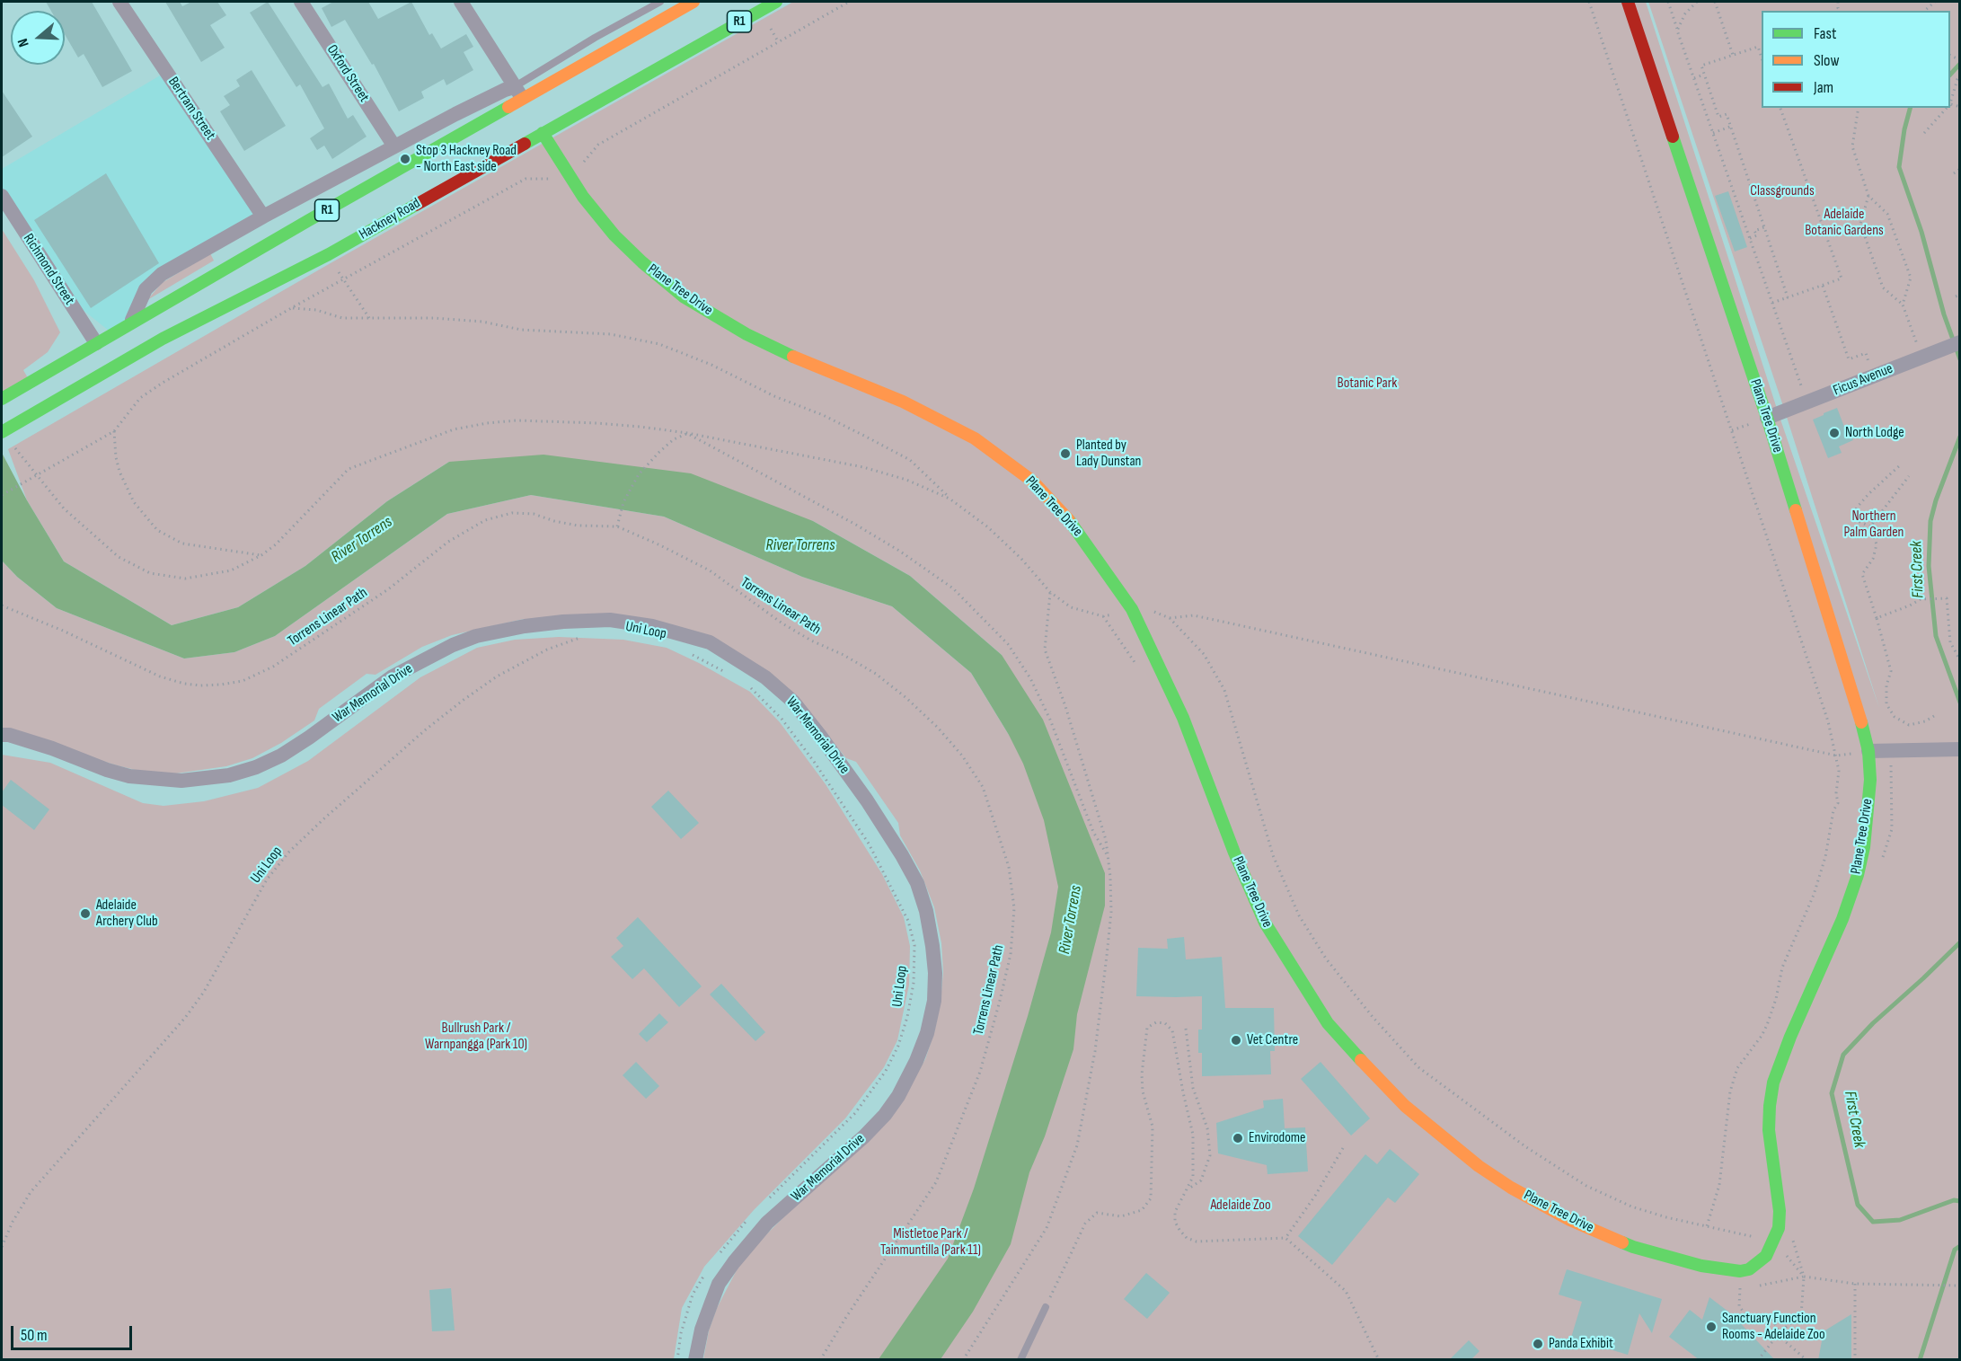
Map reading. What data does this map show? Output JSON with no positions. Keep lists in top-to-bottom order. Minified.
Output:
{"streets":{"main road":["R1","Hackney Road","Plane Tree Drive"],"street":["Oxford Street","Bertram Street","Richmond Street","Ficus Avenue","War Memorial Drive"],"path":["Torrens Linear Path","Uni Loop"]},"crossings":[["R1","Richmond Street"],["Hackney Road","Plane Tree Drive"],["Plane Tree Drive","Ficus Avenue"]],"water":["River Torrens","First Creek"],"parks":["Classgrounds","Adelaide Botanic Gardens","Botanic Park","Northern Palm Garden","Bullrush Park / Warnpangga (Park 10)","Adelaide Zoo","Mistletoe Park / Tainmuntilla (Park 11)"],"places":["Stop 3 Hackney Road - North East side","North Lodge","Planted by Lady Dunstan","Adelaide Archery Club","Vet Centre","Envirodome","Sanctuary Function Rooms - Adelaide Zoo","Panda Exhibit"],"legend":["Fast","Slow","Jam"],"scale_bar":"50 m","north":"left"}
